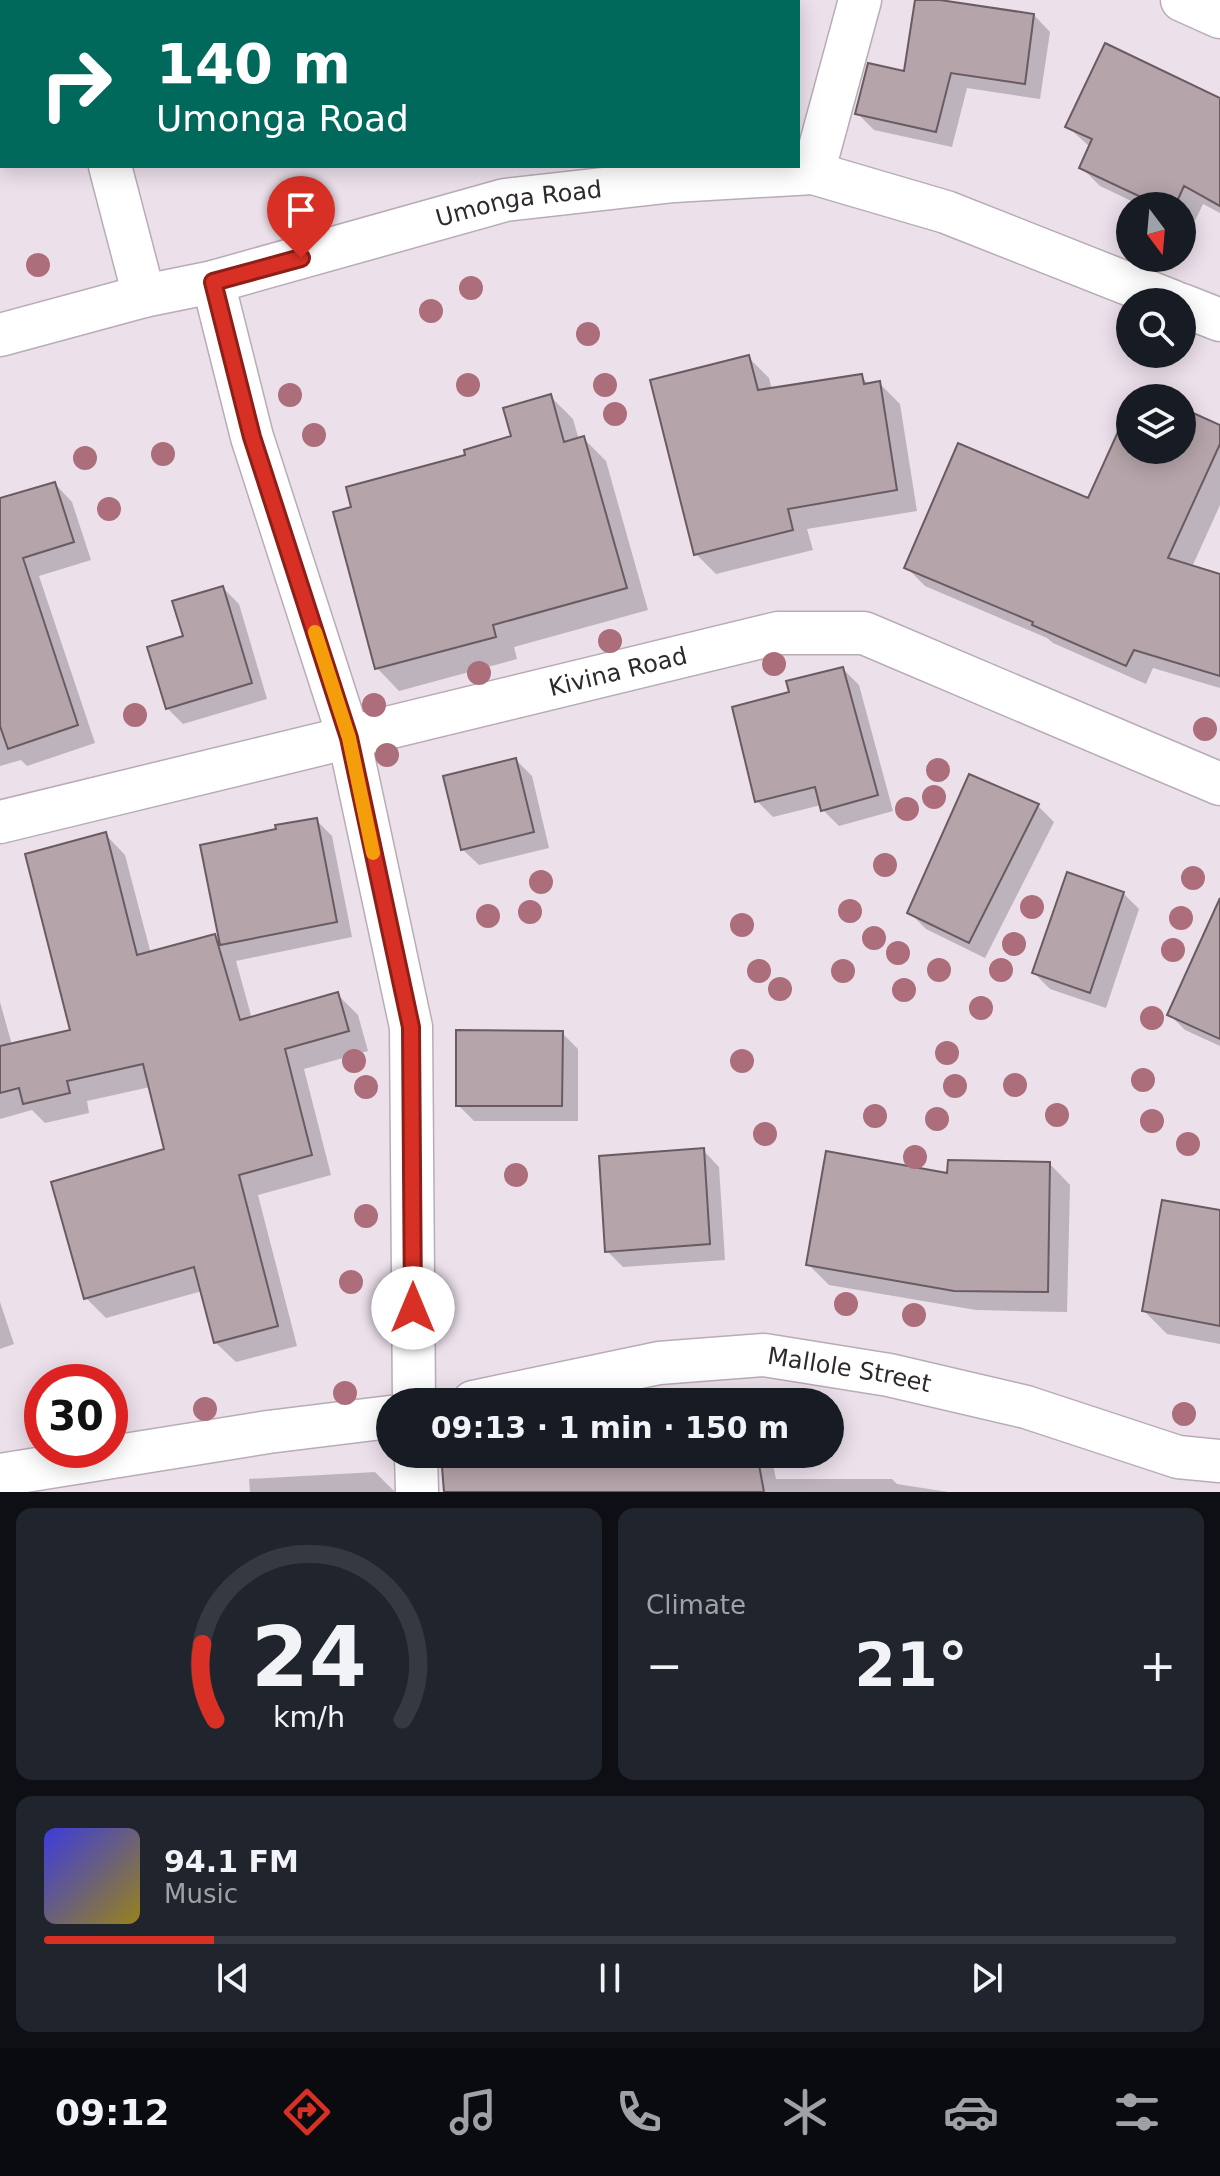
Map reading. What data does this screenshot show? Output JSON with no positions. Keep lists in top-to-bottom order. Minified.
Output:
{"streets":{"street":["Umonga Road","Kivina Road","Mallole Street"]},"north":"bottom","page":{"turn":["140 m","Umonga Road"],"limit":"30","trip":"09:13 · 1 min · 150 m","tile":"Climate","heat":["−","21°","+"],"song":["94.1 FM","Music"],"tabs":"09:12","gauge":["24","km/h"]}}
